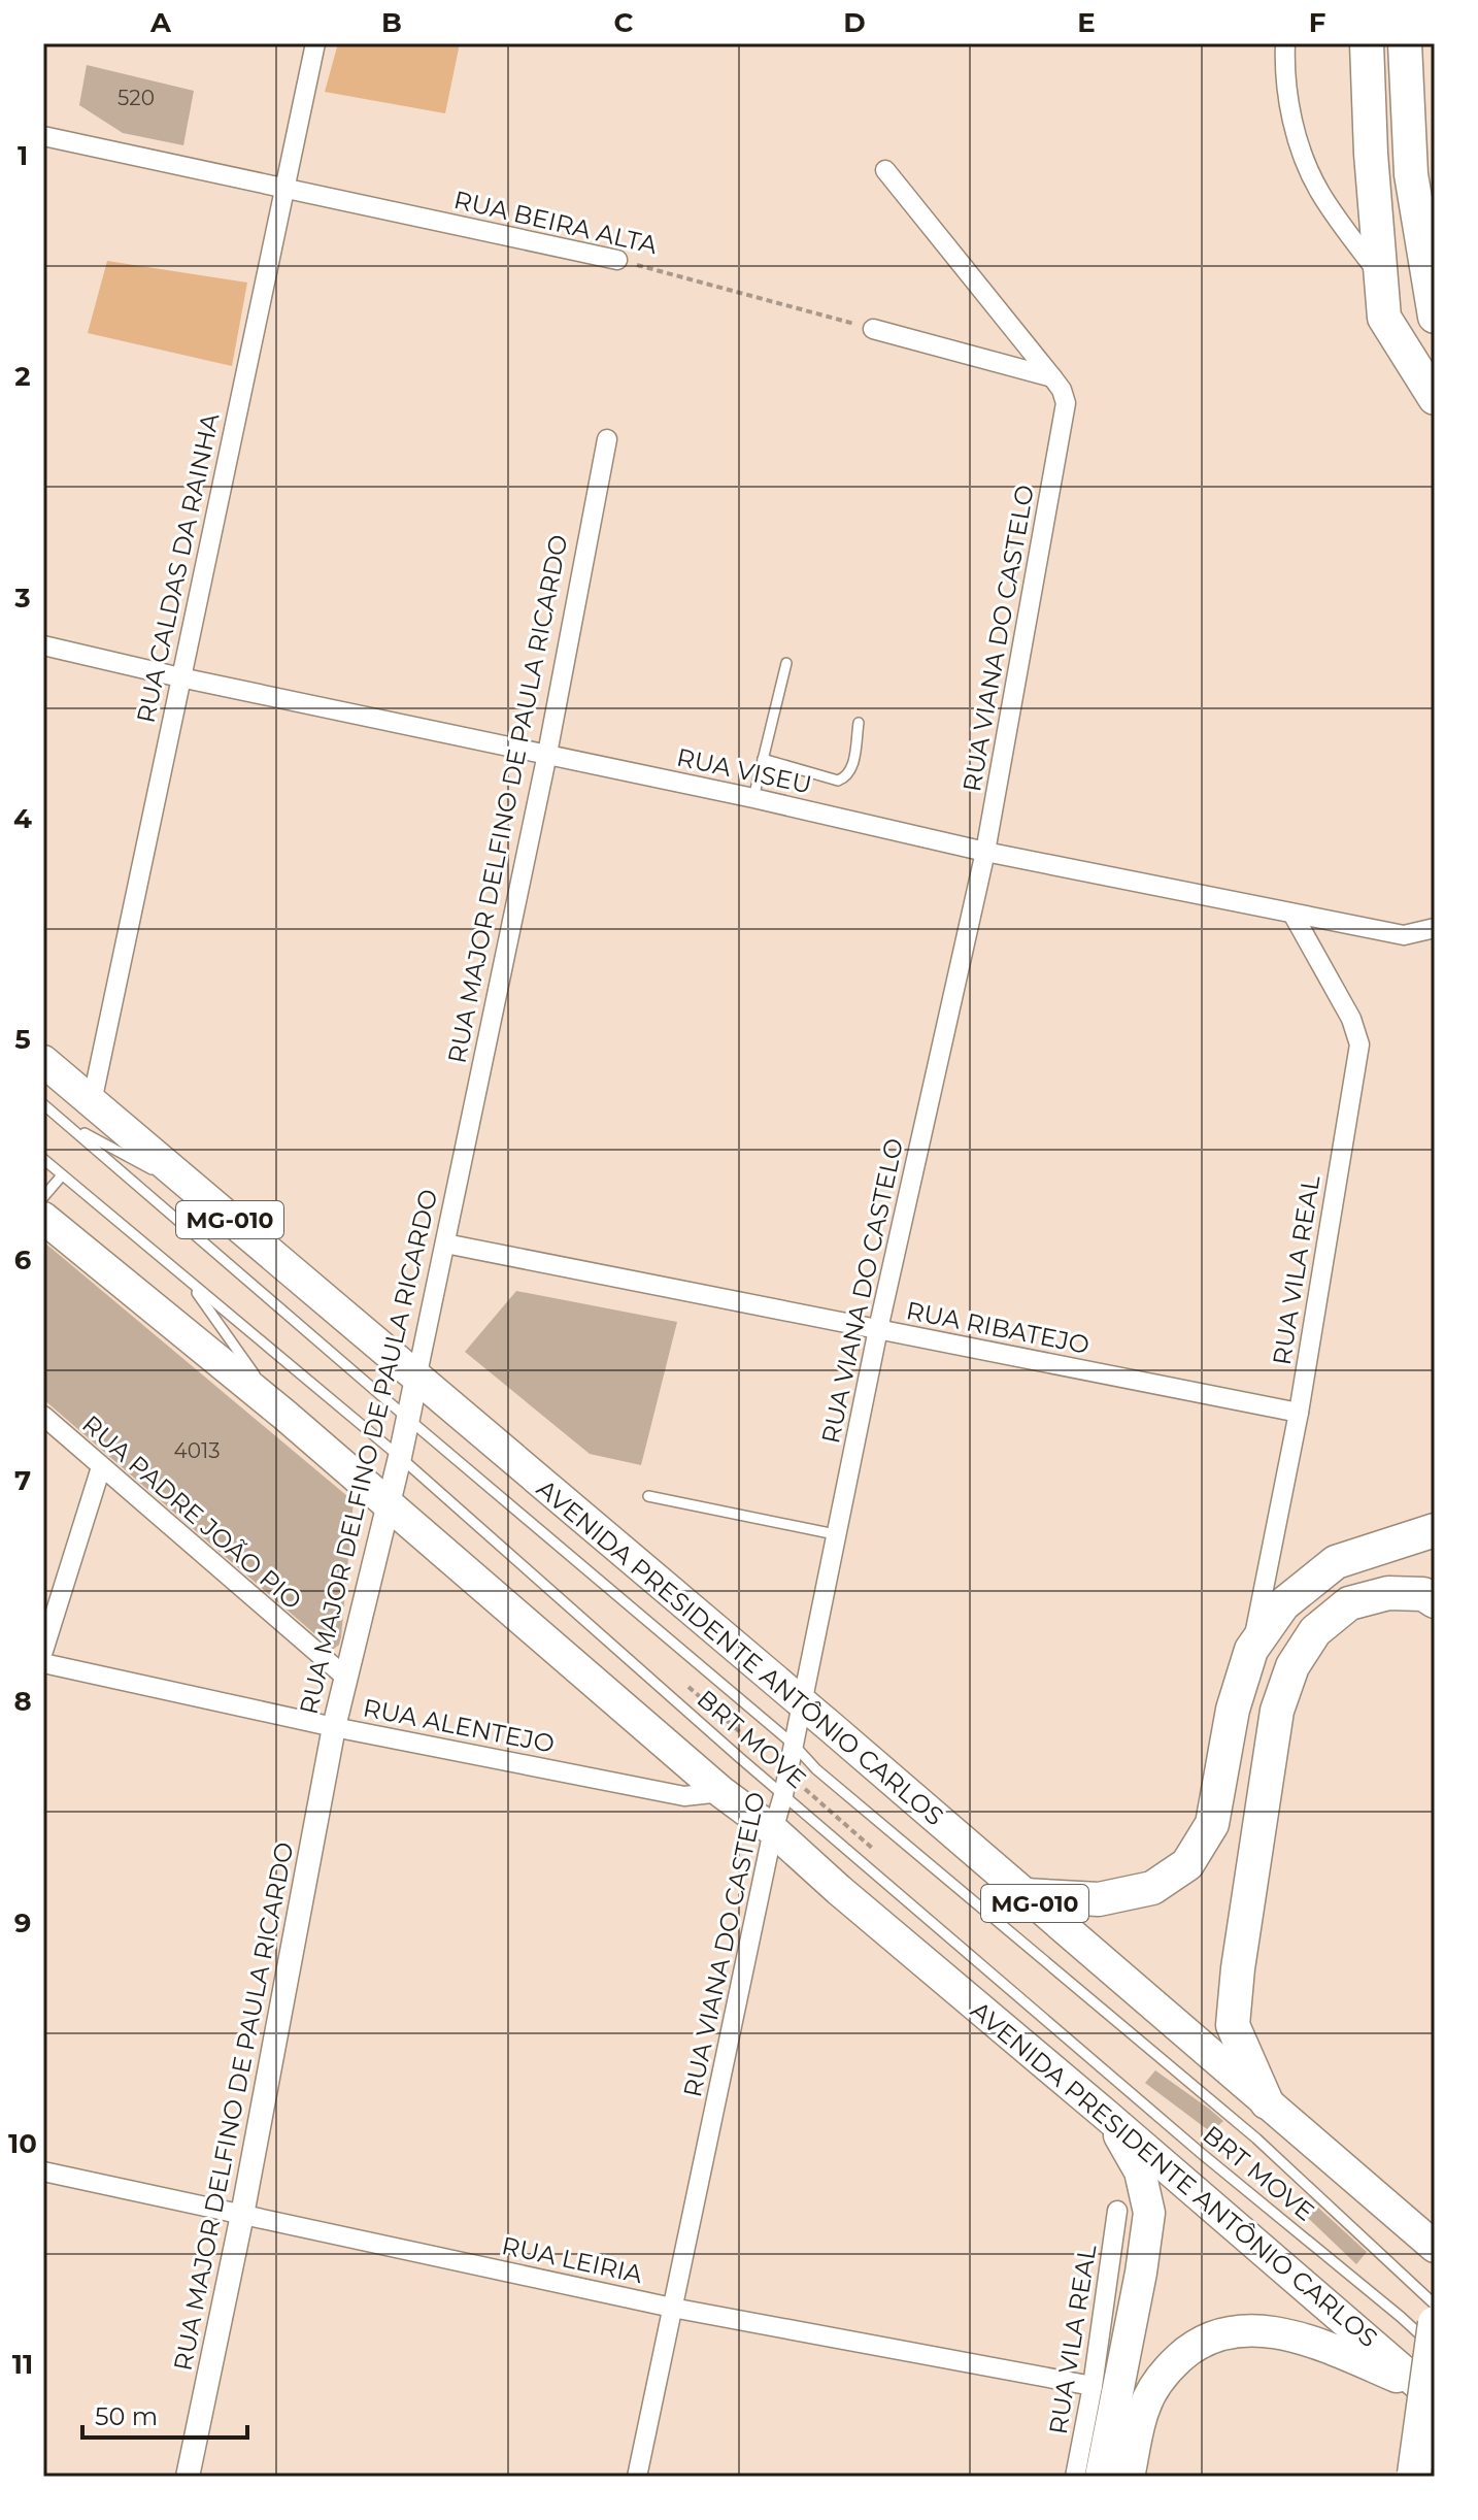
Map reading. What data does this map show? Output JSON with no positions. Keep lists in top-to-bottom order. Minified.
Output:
{"streets":{"highway":["MG-010","AVENIDA PRESIDENTE ANTÔNIO CARLOS"],"street":["RUA BEIRA ALTA","RUA CALDAS DA RAINHA","RUA VIANA DO CASTELO","RUA VISEU","RUA MAJOR DELFINO DE PAULA RICARDO","RUA VILA REAL","RUA RIBATEJO","RUA PADRE JOÃO PIO","RUA ALENTEJO","RUA LEIRIA"],"lane":["BRT MOVE"]},"crossings":[["RUA BEIRA ALTA","RUA CALDAS DA RAINHA"],["RUA CALDAS DA RAINHA","RUA VISEU"],["RUA CALDAS DA RAINHA","AVENIDA PRESIDENTE ANTÔNIO CARLOS"],["RUA VIANA DO CASTELO","RUA VISEU"],["RUA VIANA DO CASTELO","RUA RIBATEJO"],["RUA VIANA DO CASTELO","AVENIDA PRESIDENTE ANTÔNIO CARLOS"],["RUA VIANA DO CASTELO","BRT MOVE"],["RUA VIANA DO CASTELO","RUA LEIRIA"],["RUA VISEU","RUA MAJOR DELFINO DE PAULA RICARDO"],["RUA VISEU","RUA VILA REAL"],["RUA MAJOR DELFINO DE PAULA RICARDO","RUA RIBATEJO"],["RUA MAJOR DELFINO DE PAULA RICARDO","RUA PADRE JOÃO PIO"],["RUA MAJOR DELFINO DE PAULA RICARDO","AVENIDA PRESIDENTE ANTÔNIO CARLOS"],["RUA MAJOR DELFINO DE PAULA RICARDO","RUA ALENTEJO"],["RUA MAJOR DELFINO DE PAULA RICARDO","BRT MOVE"],["RUA MAJOR DELFINO DE PAULA RICARDO","RUA LEIRIA"],["RUA VILA REAL","RUA RIBATEJO"],["RUA VILA REAL","RUA LEIRIA"],["AVENIDA PRESIDENTE ANTÔNIO CARLOS","RUA ALENTEJO"],["AVENIDA PRESIDENTE ANTÔNIO CARLOS","BRT MOVE"]],"house_numbers":["520","4013"],"scale_bar":"50 m","grid":{"columns":["A","B","C","D","E","F"],"rows":["1","2","3","4","5","6","7","8","9","10","11"]}}
